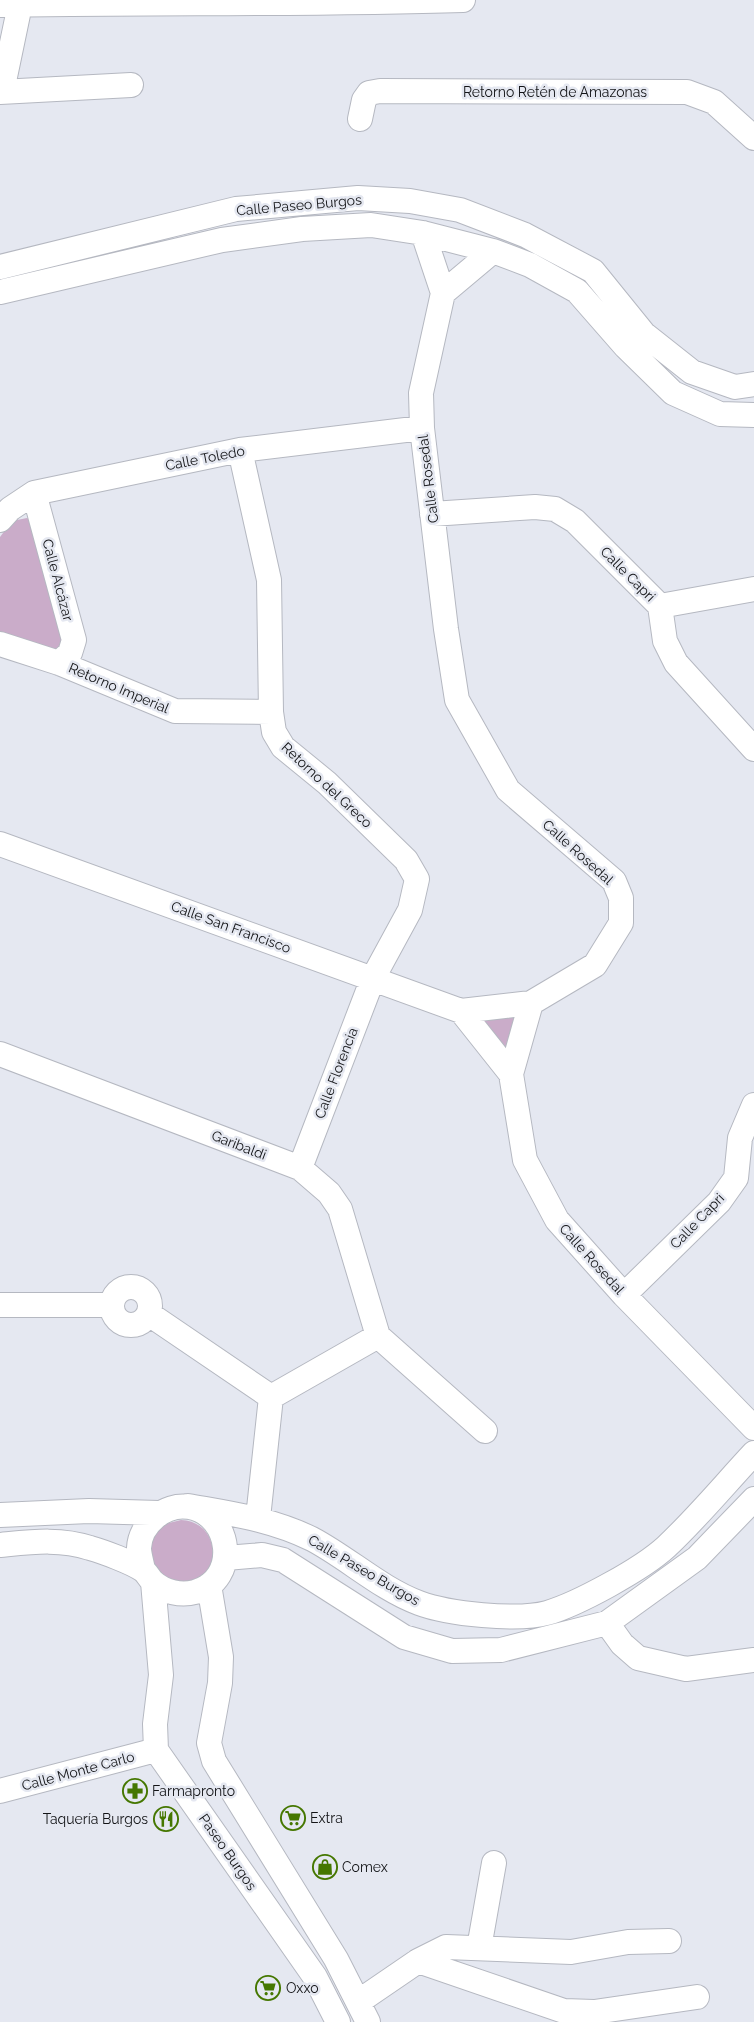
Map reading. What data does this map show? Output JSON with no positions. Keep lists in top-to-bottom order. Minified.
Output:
{"streets":{"street":["Retorno Retén de Amazonas","Calle Paseo Burgos","Calle Toledo","Calle Rosedal","Calle Capri","Calle Alcázar","Retorno Imperial","Retorno del Greco","Calle San Francisco","Calle Florencia","Garibaldi","Calle Monte Carlo","Paseo Burgos"]},"crossings":[["Calle Toledo","Calle Rosedal"],["Calle Toledo","Calle Alcázar"],["Calle Toledo","Retorno del Greco"],["Calle Rosedal","Calle Capri"],["Calle Rosedal","Calle San Francisco"],["Calle Alcázar","Retorno Imperial"],["Retorno Imperial","Retorno del Greco"],["Retorno del Greco","Calle San Francisco"],["Retorno del Greco","Calle Florencia"],["Calle San Francisco","Calle Florencia"],["Calle Florencia","Garibaldi"],["Calle Monte Carlo","Paseo Burgos"]],"places":{"pharmacy":["Farmapronto"],"supermarket":["Extra","Oxxo"],"restaurant":["Taquería Burgos"],"shop":["Comex"]}}
